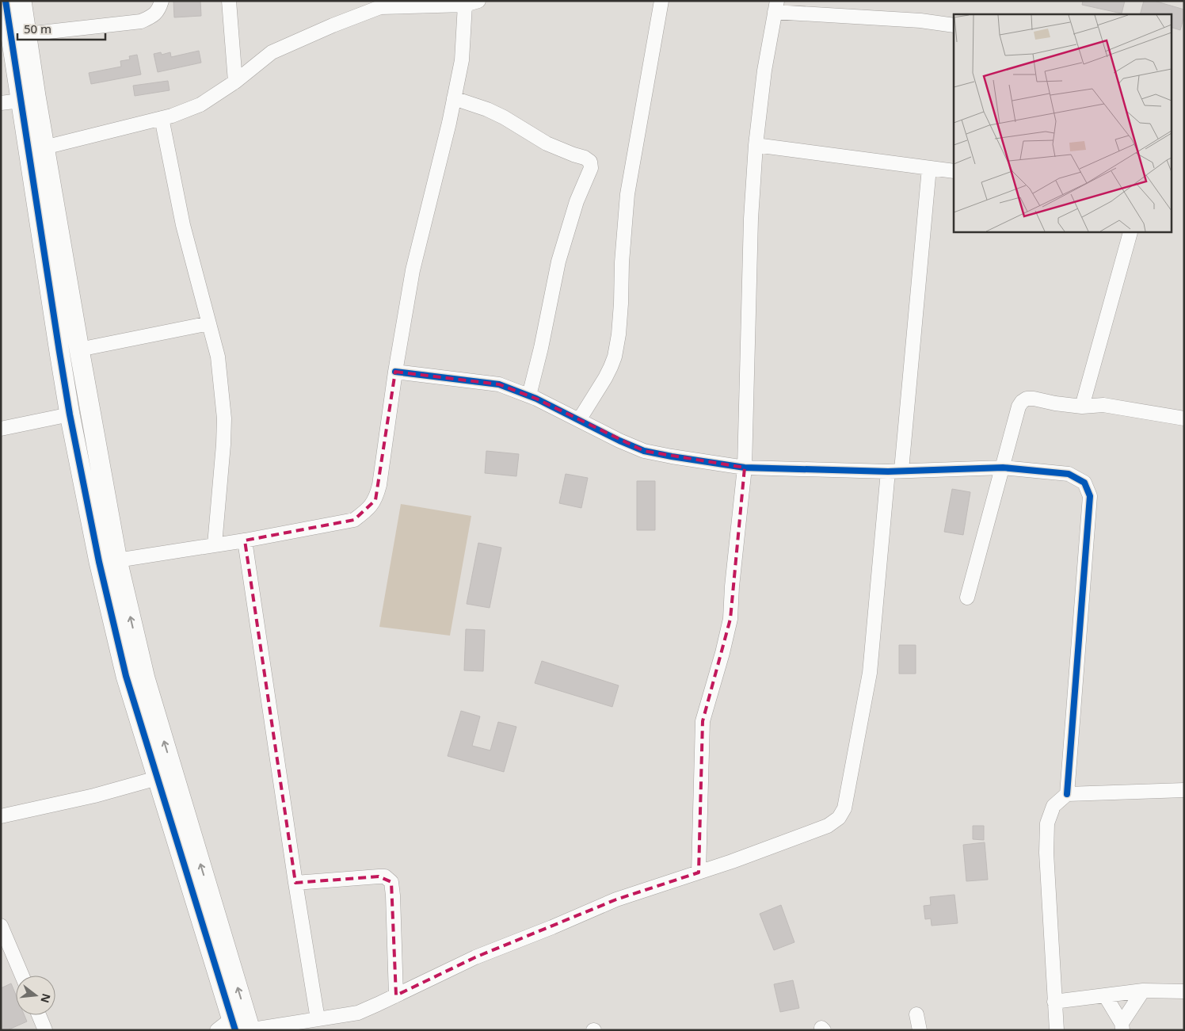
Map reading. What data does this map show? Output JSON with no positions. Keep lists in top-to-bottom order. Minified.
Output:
{"scale_bar":"50 m","north":"right"}
